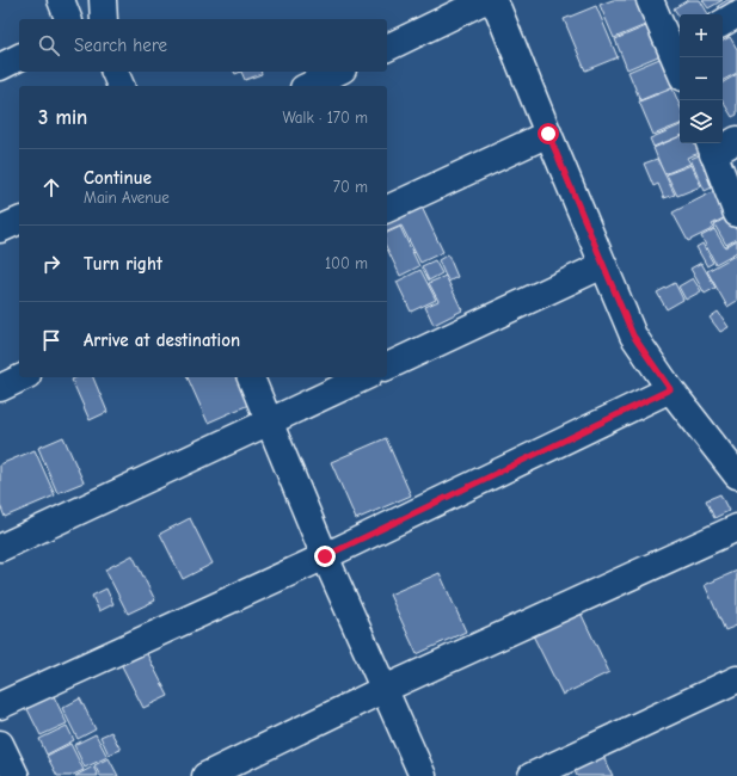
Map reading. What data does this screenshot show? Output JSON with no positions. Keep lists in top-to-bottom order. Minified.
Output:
{"page":{"map_buttons":["+","−"],"search":"Search here","heading":["3 min","Walk · 170 m"],"list":[["Continue","Main Avenue","70 m"],["Turn right","100 m"],"Arrive at destination"]}}
